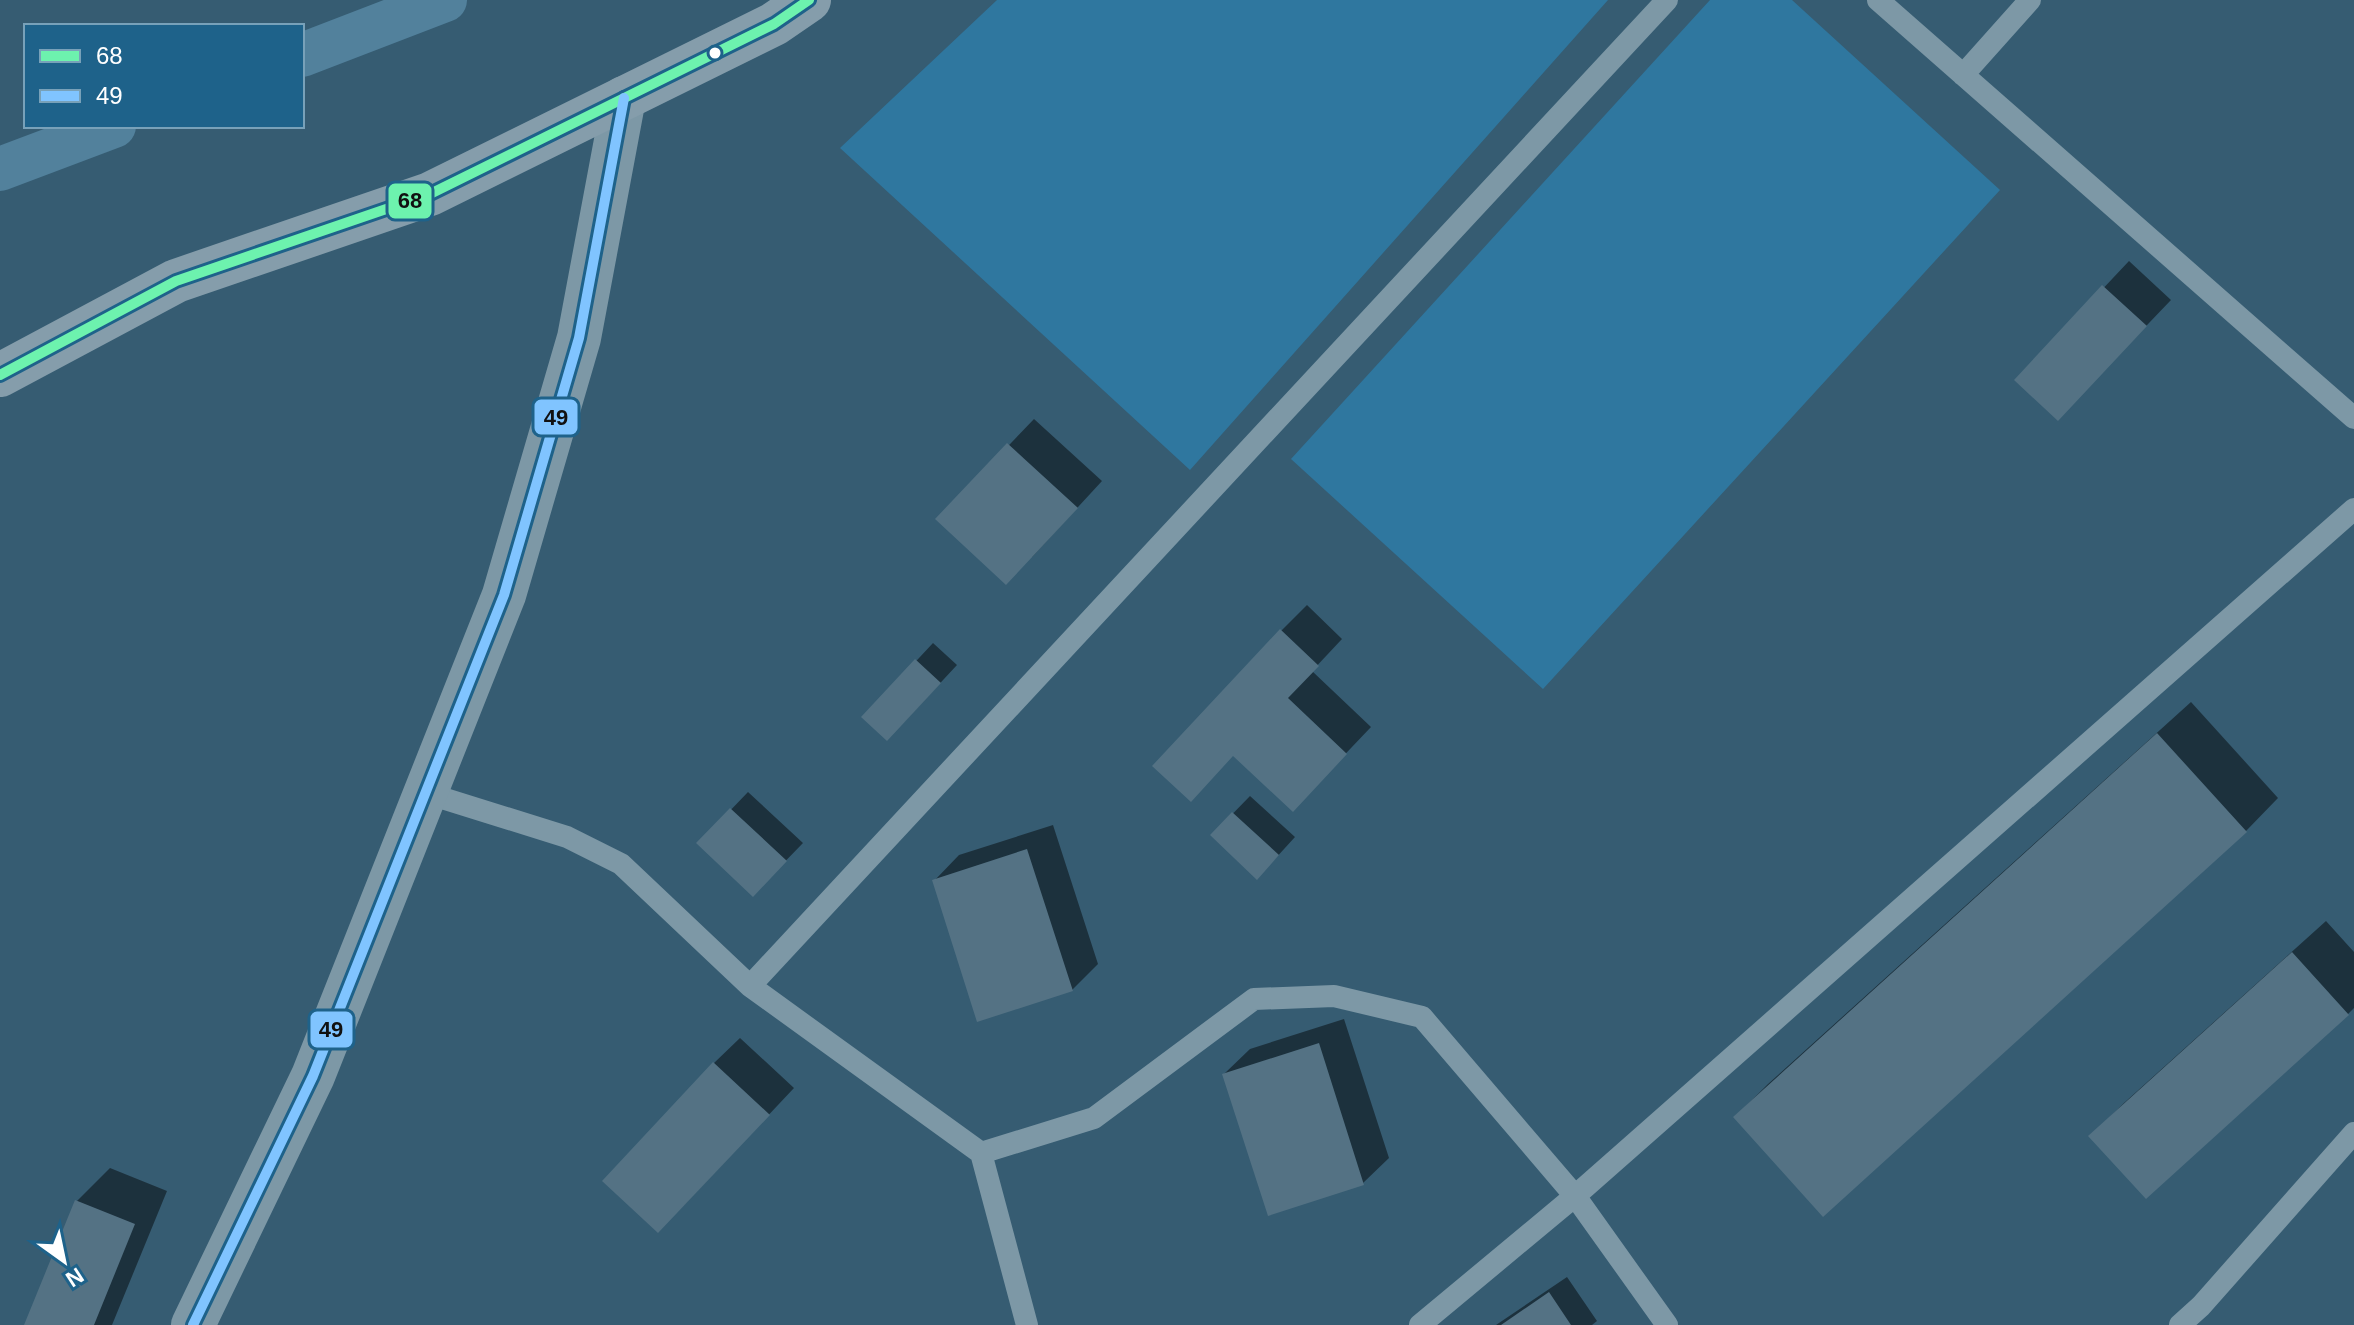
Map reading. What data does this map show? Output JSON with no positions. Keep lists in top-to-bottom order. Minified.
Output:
{"lines":["transit line 68","transit line 49"],"legend":["68","49"],"north":"bottom right"}
